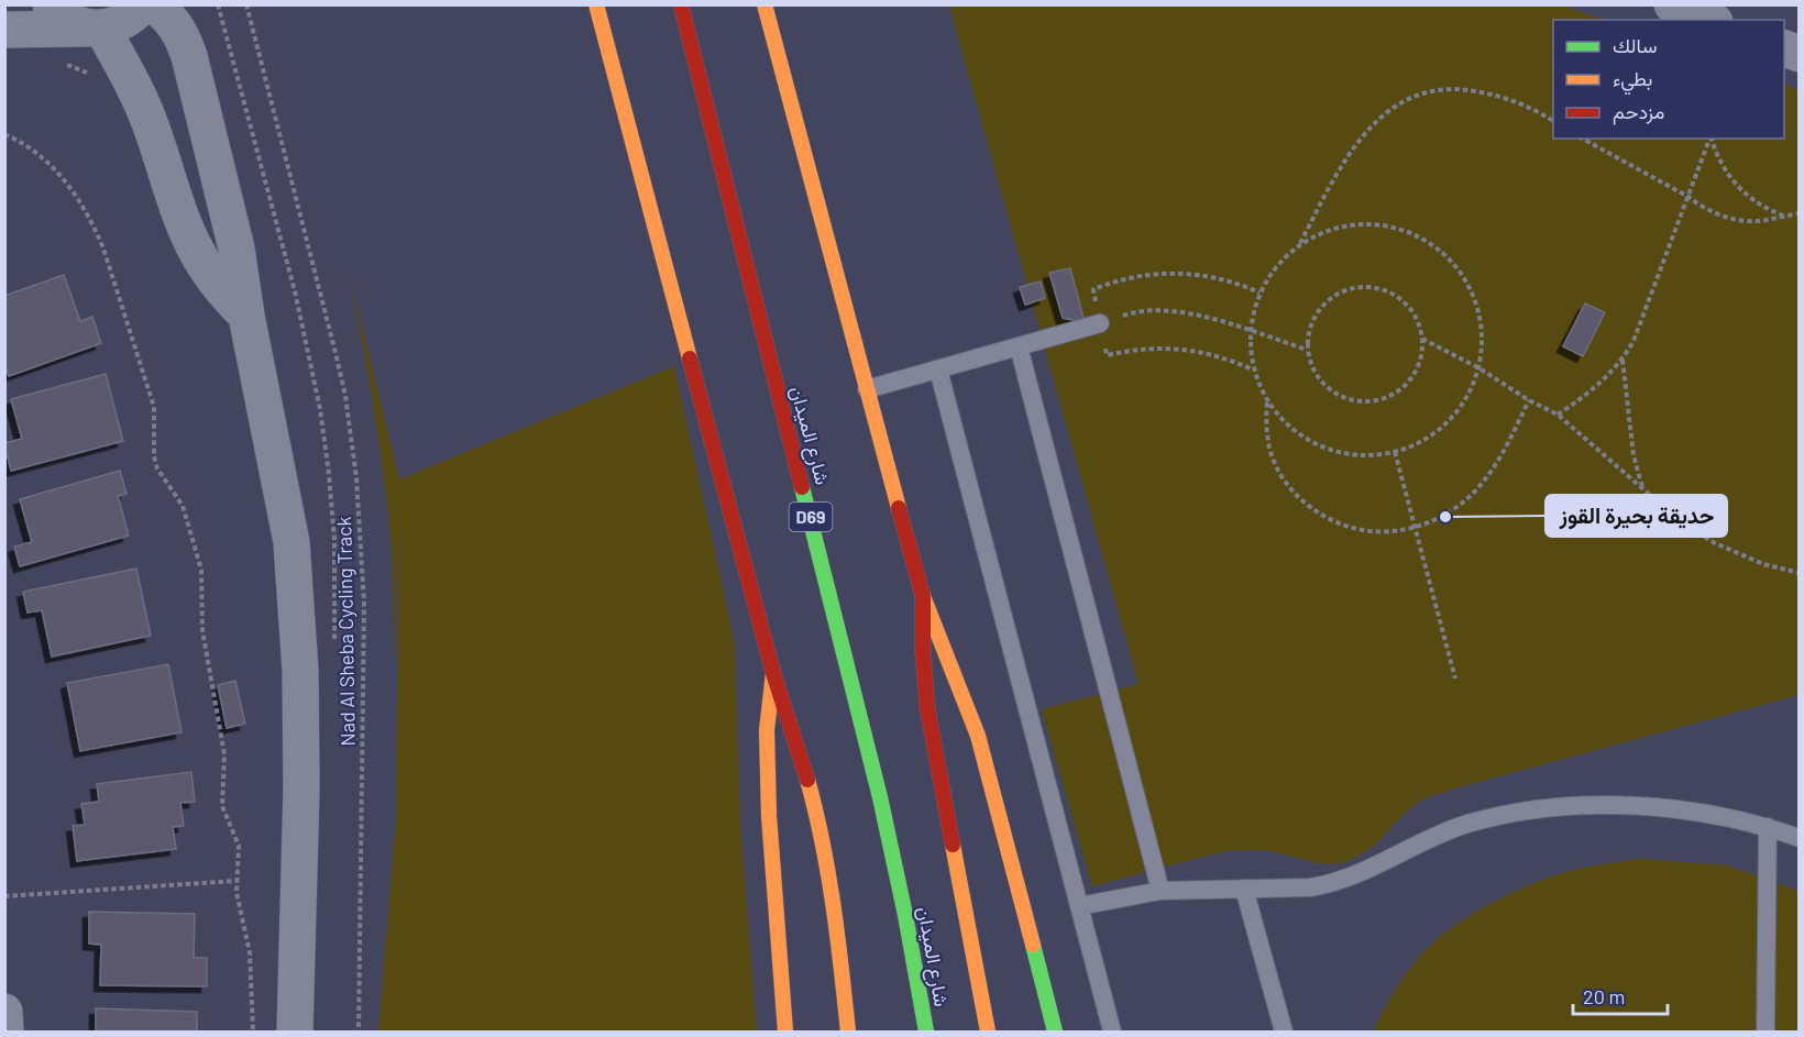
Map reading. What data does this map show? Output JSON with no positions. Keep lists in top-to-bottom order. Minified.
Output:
{"streets":{"main road":["شارع الميدان","D69"],"path":["Nad Al Sheba Cycling Track"]},"places":["حديقة بحيرة القوز"],"legend":["سالك","بطيء","مزدحم"],"scale_bar":"20 m"}
